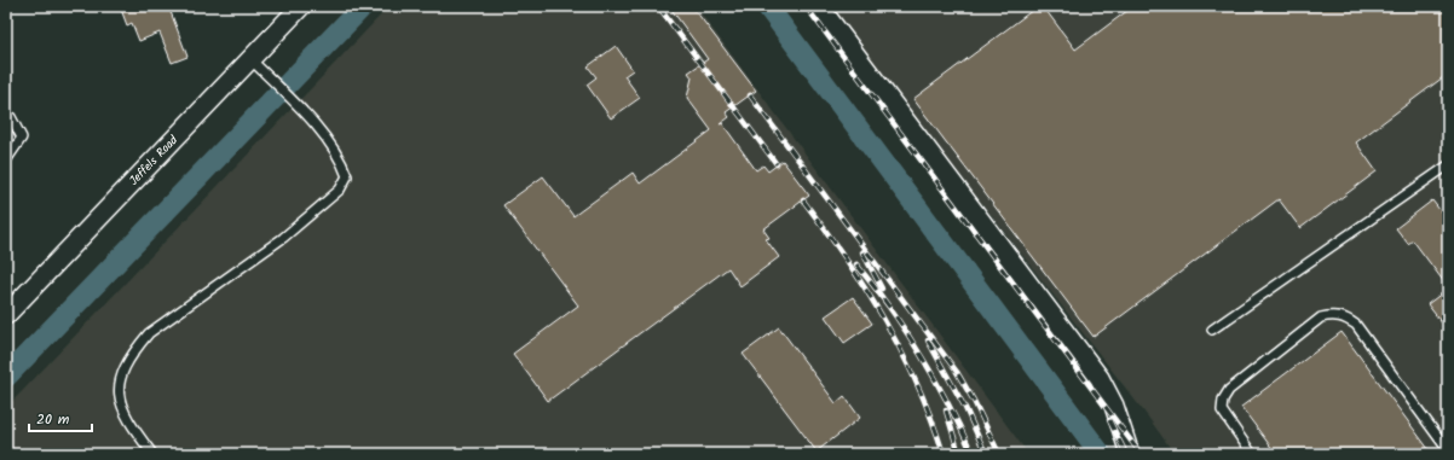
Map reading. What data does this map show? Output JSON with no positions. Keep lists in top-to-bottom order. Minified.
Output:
{"streets":{"street":["Jeffels Road"]},"scale_bar":"20 m"}
